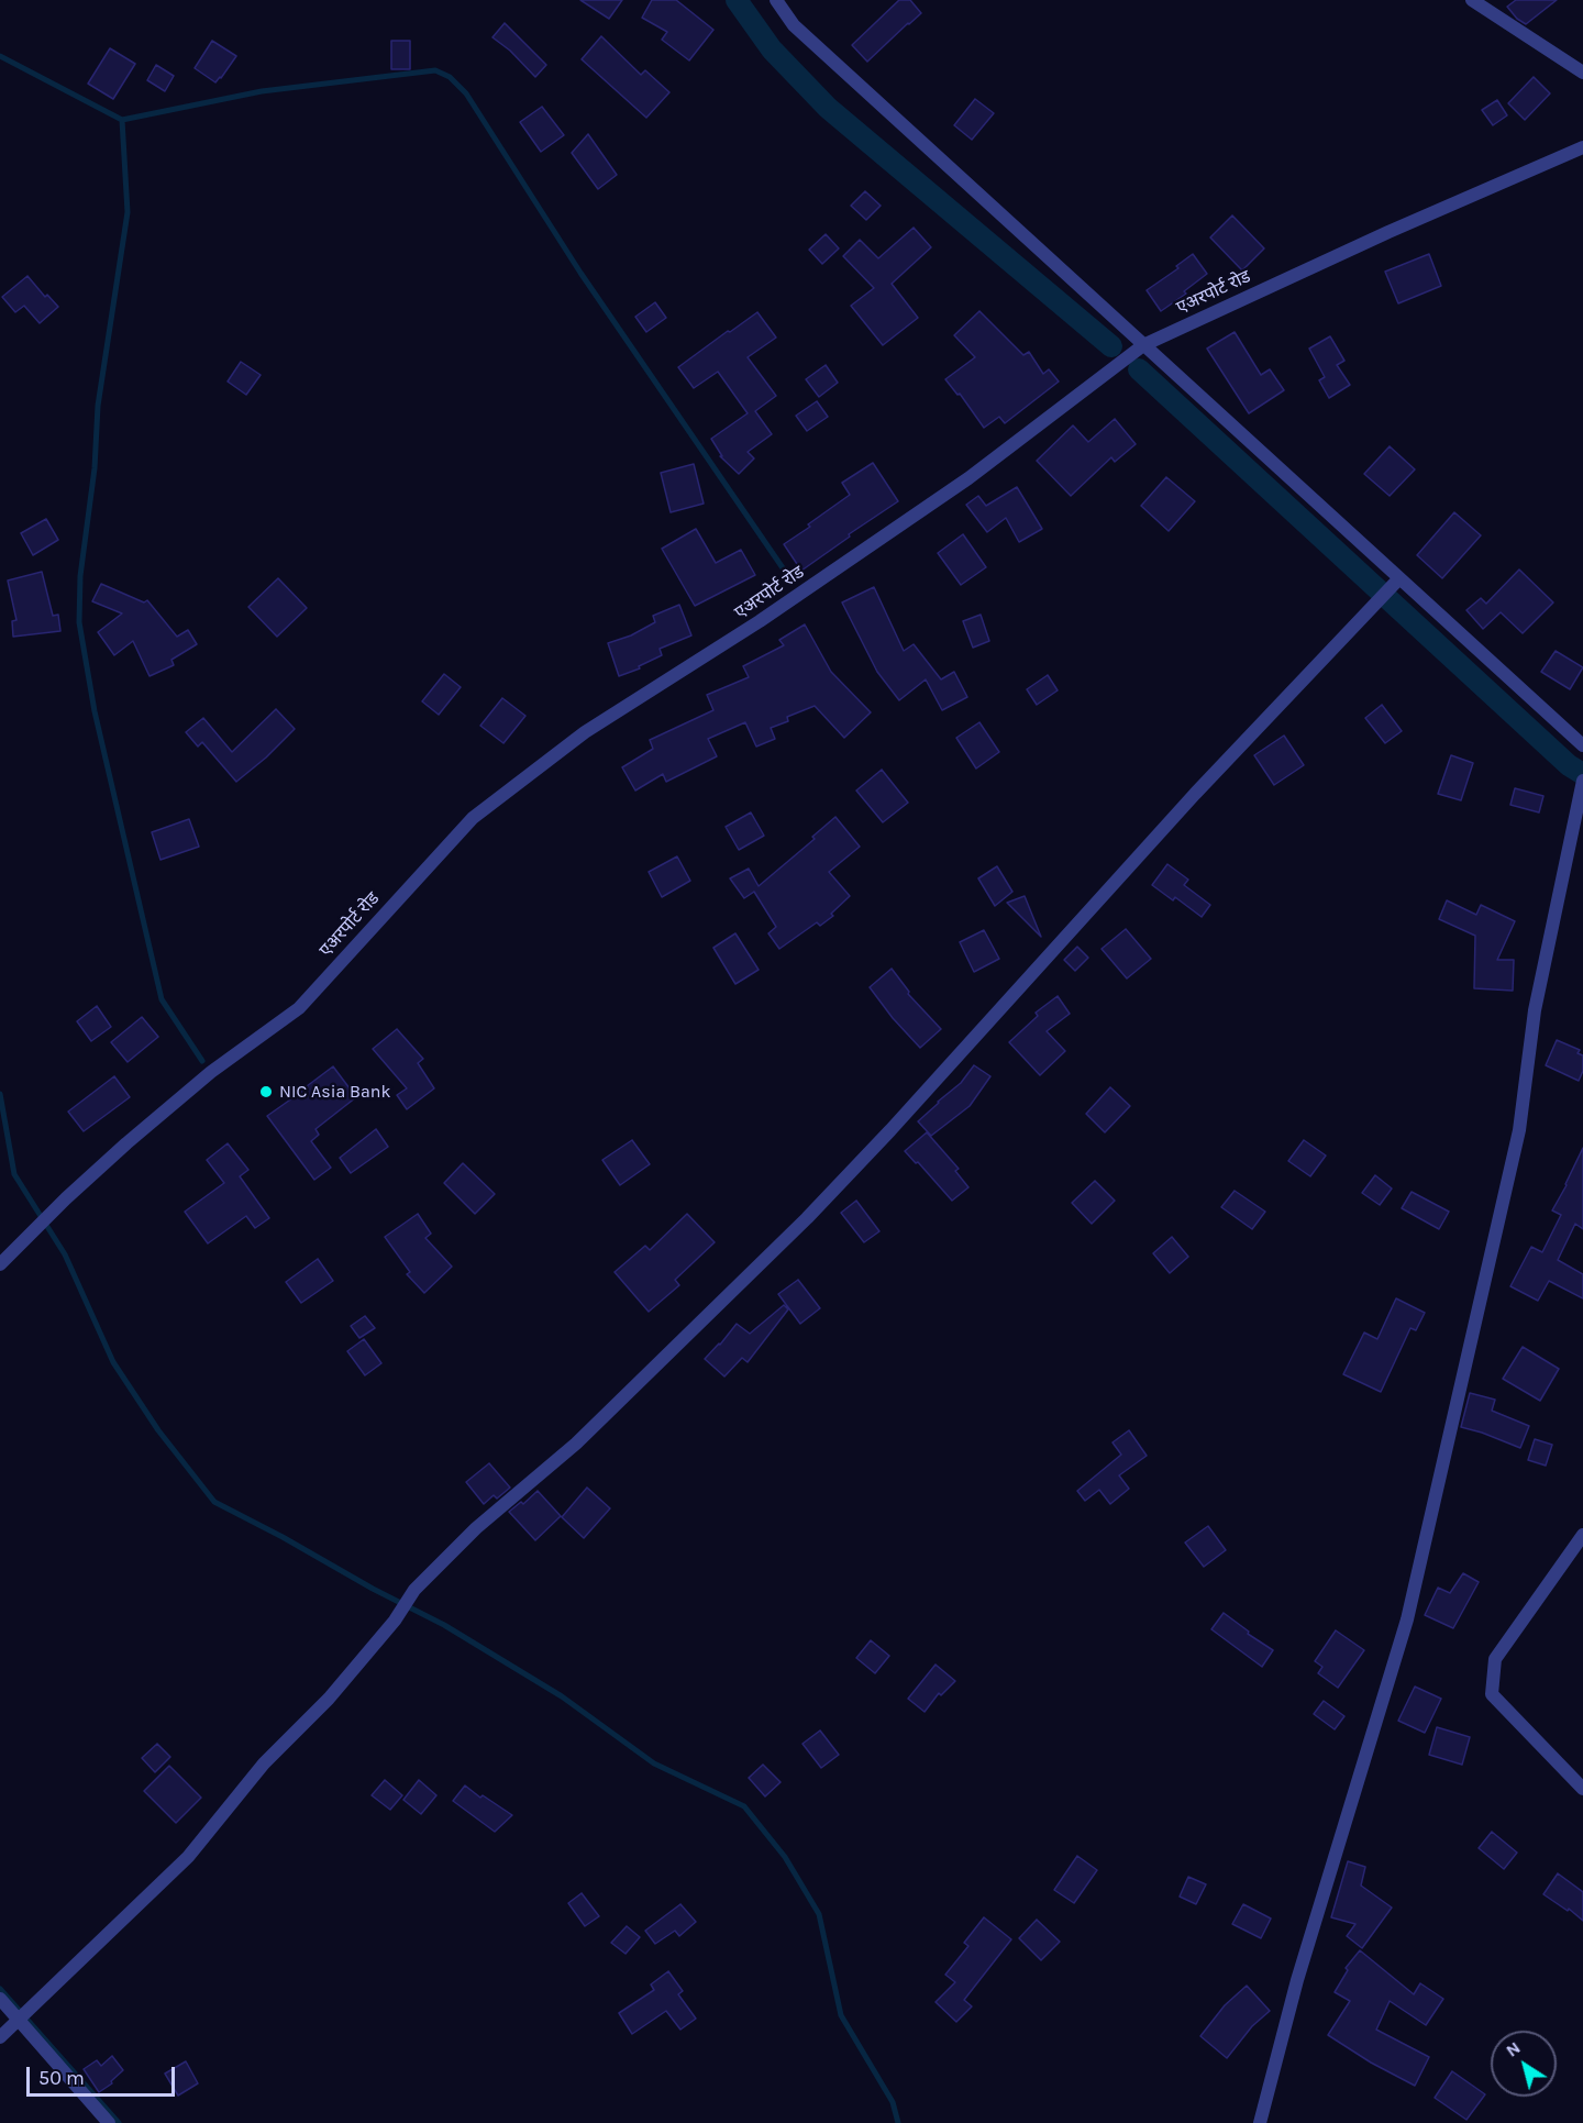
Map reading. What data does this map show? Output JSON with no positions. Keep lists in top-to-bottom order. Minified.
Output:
{"streets":{"street":["एअरपोर्ट रोड"]},"places":["NIC Asia Bank"],"scale_bar":"50 m","north":"top left"}
